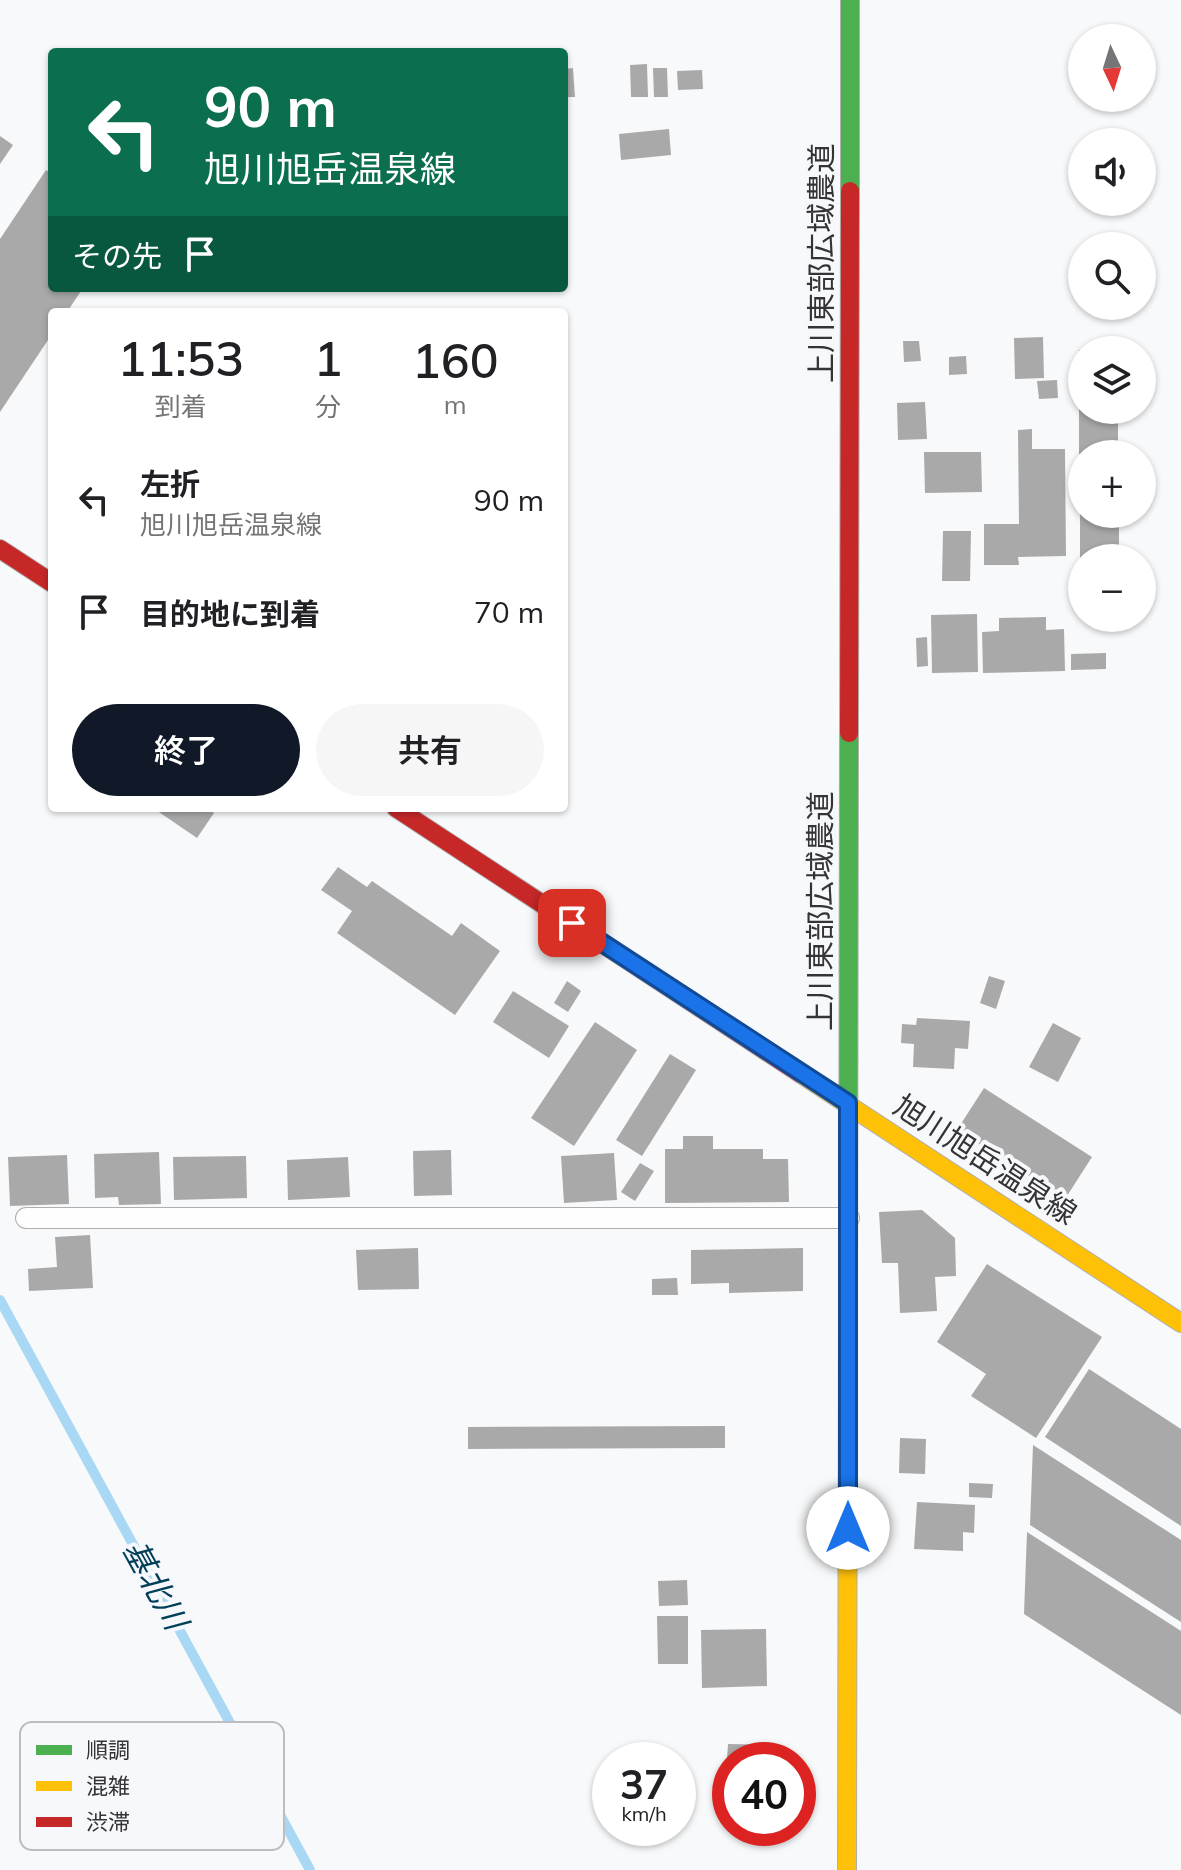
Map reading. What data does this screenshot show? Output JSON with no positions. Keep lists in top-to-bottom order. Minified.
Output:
{"streets":{"street":["上川東部広域農道","旭川旭岳温泉線"]},"crossings":[["上川東部広域農道","旭川旭岳温泉線"]],"water":["基北川"],"legend":["順調","混雑","渋滞"],"north":"bottom","page":{"map_buttons":["+","−"],"turn":["90 m","旭川旭岳温泉線"],"then":"その先","eta":["11:53","到着","1","分","160","m"],"list":[{"name":"左折","note":"旭川旭岳温泉線","value":"90 m"},{"name":"目的地に到着","value":"70 m"}],"buttons":["終了","共有"],"speed":"37 km/h","limit":"40"}}
